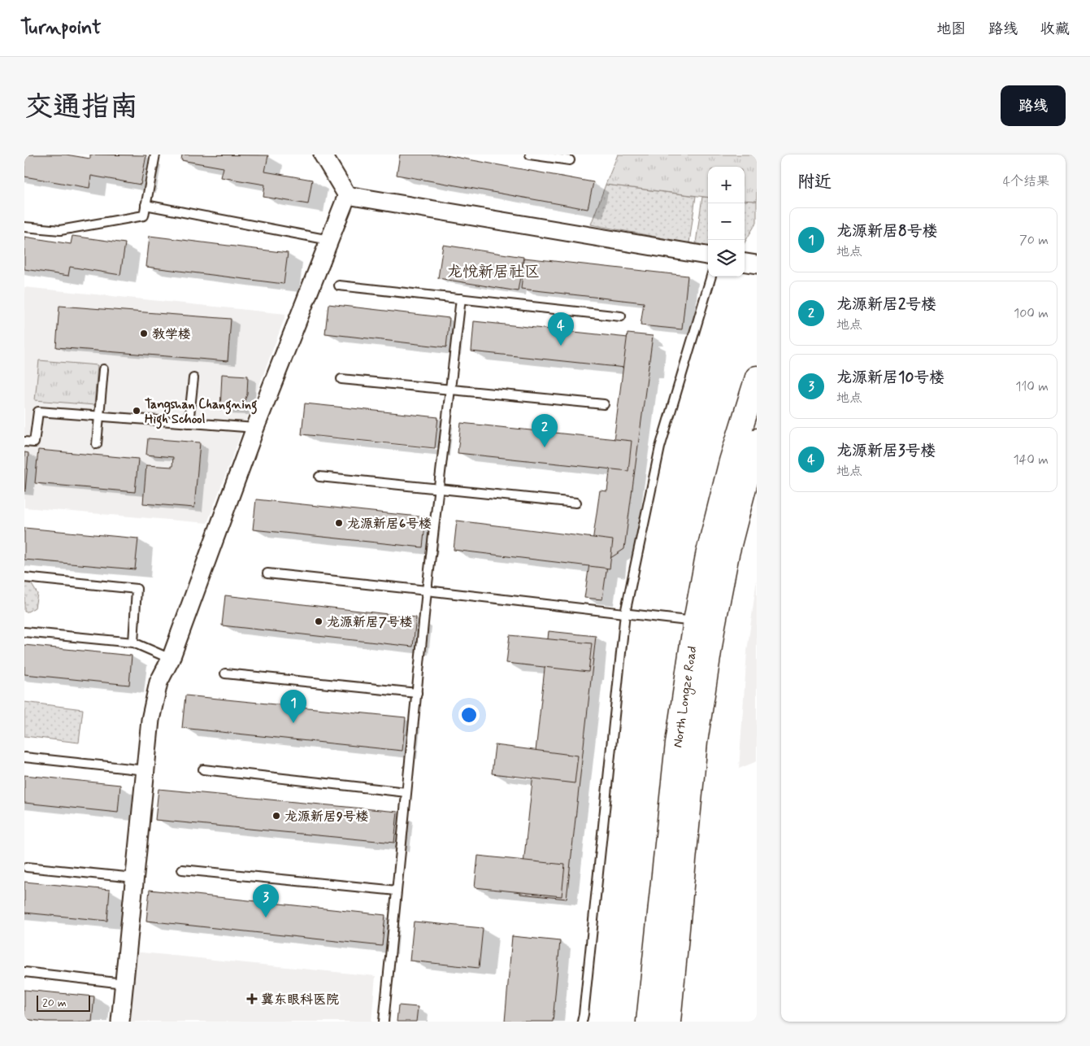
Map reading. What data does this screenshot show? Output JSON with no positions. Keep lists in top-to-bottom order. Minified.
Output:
{"streets":{"main road":["North Longze Road"]},"districts":["龙悦新居社区"],"places":{"other":["教学楼","Tangshan Changning High School","龙源新居6号楼","龙源新居7号楼","龙源新居9号楼"],"health":["冀东眼科医院"]},"scale_bar":"20 m","page":{"header":"Turnpoint","nav":["地图","路线","收藏"],"buttons":"路线","title":"交通指南","heading":["附近","4个结果"],"map_buttons":["+","−"],"list":[{"mark":"1","name":"龙源新居8号楼","note":"地点","value":"70 m"},{"mark":"2","name":"龙源新居2号楼","note":"地点","value":"100 m"},{"mark":"3","name":"龙源新居10号楼","note":"地点","value":"110 m"},{"mark":"4","name":"龙源新居3号楼","note":"地点","value":"140 m"}],"pins":["4","2","1","3"],"scale":"20 m"}}
